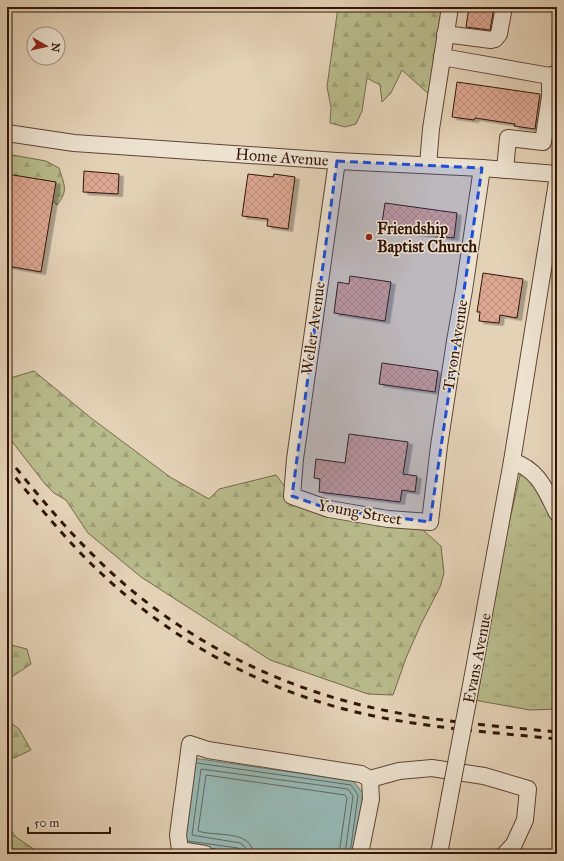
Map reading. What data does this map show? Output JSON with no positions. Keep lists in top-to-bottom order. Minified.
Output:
{"streets":{"street":["Home Avenue","Weller Avenue","Tryon Avenue","Young Street","Evans Avenue"]},"crossings":[["Home Avenue","Weller Avenue"],["Home Avenue","Tryon Avenue"],["Weller Avenue","Young Street"],["Tryon Avenue","Young Street"]],"places":["Friendship Baptist Church"],"scale_bar":"50 m","north":"right"}
